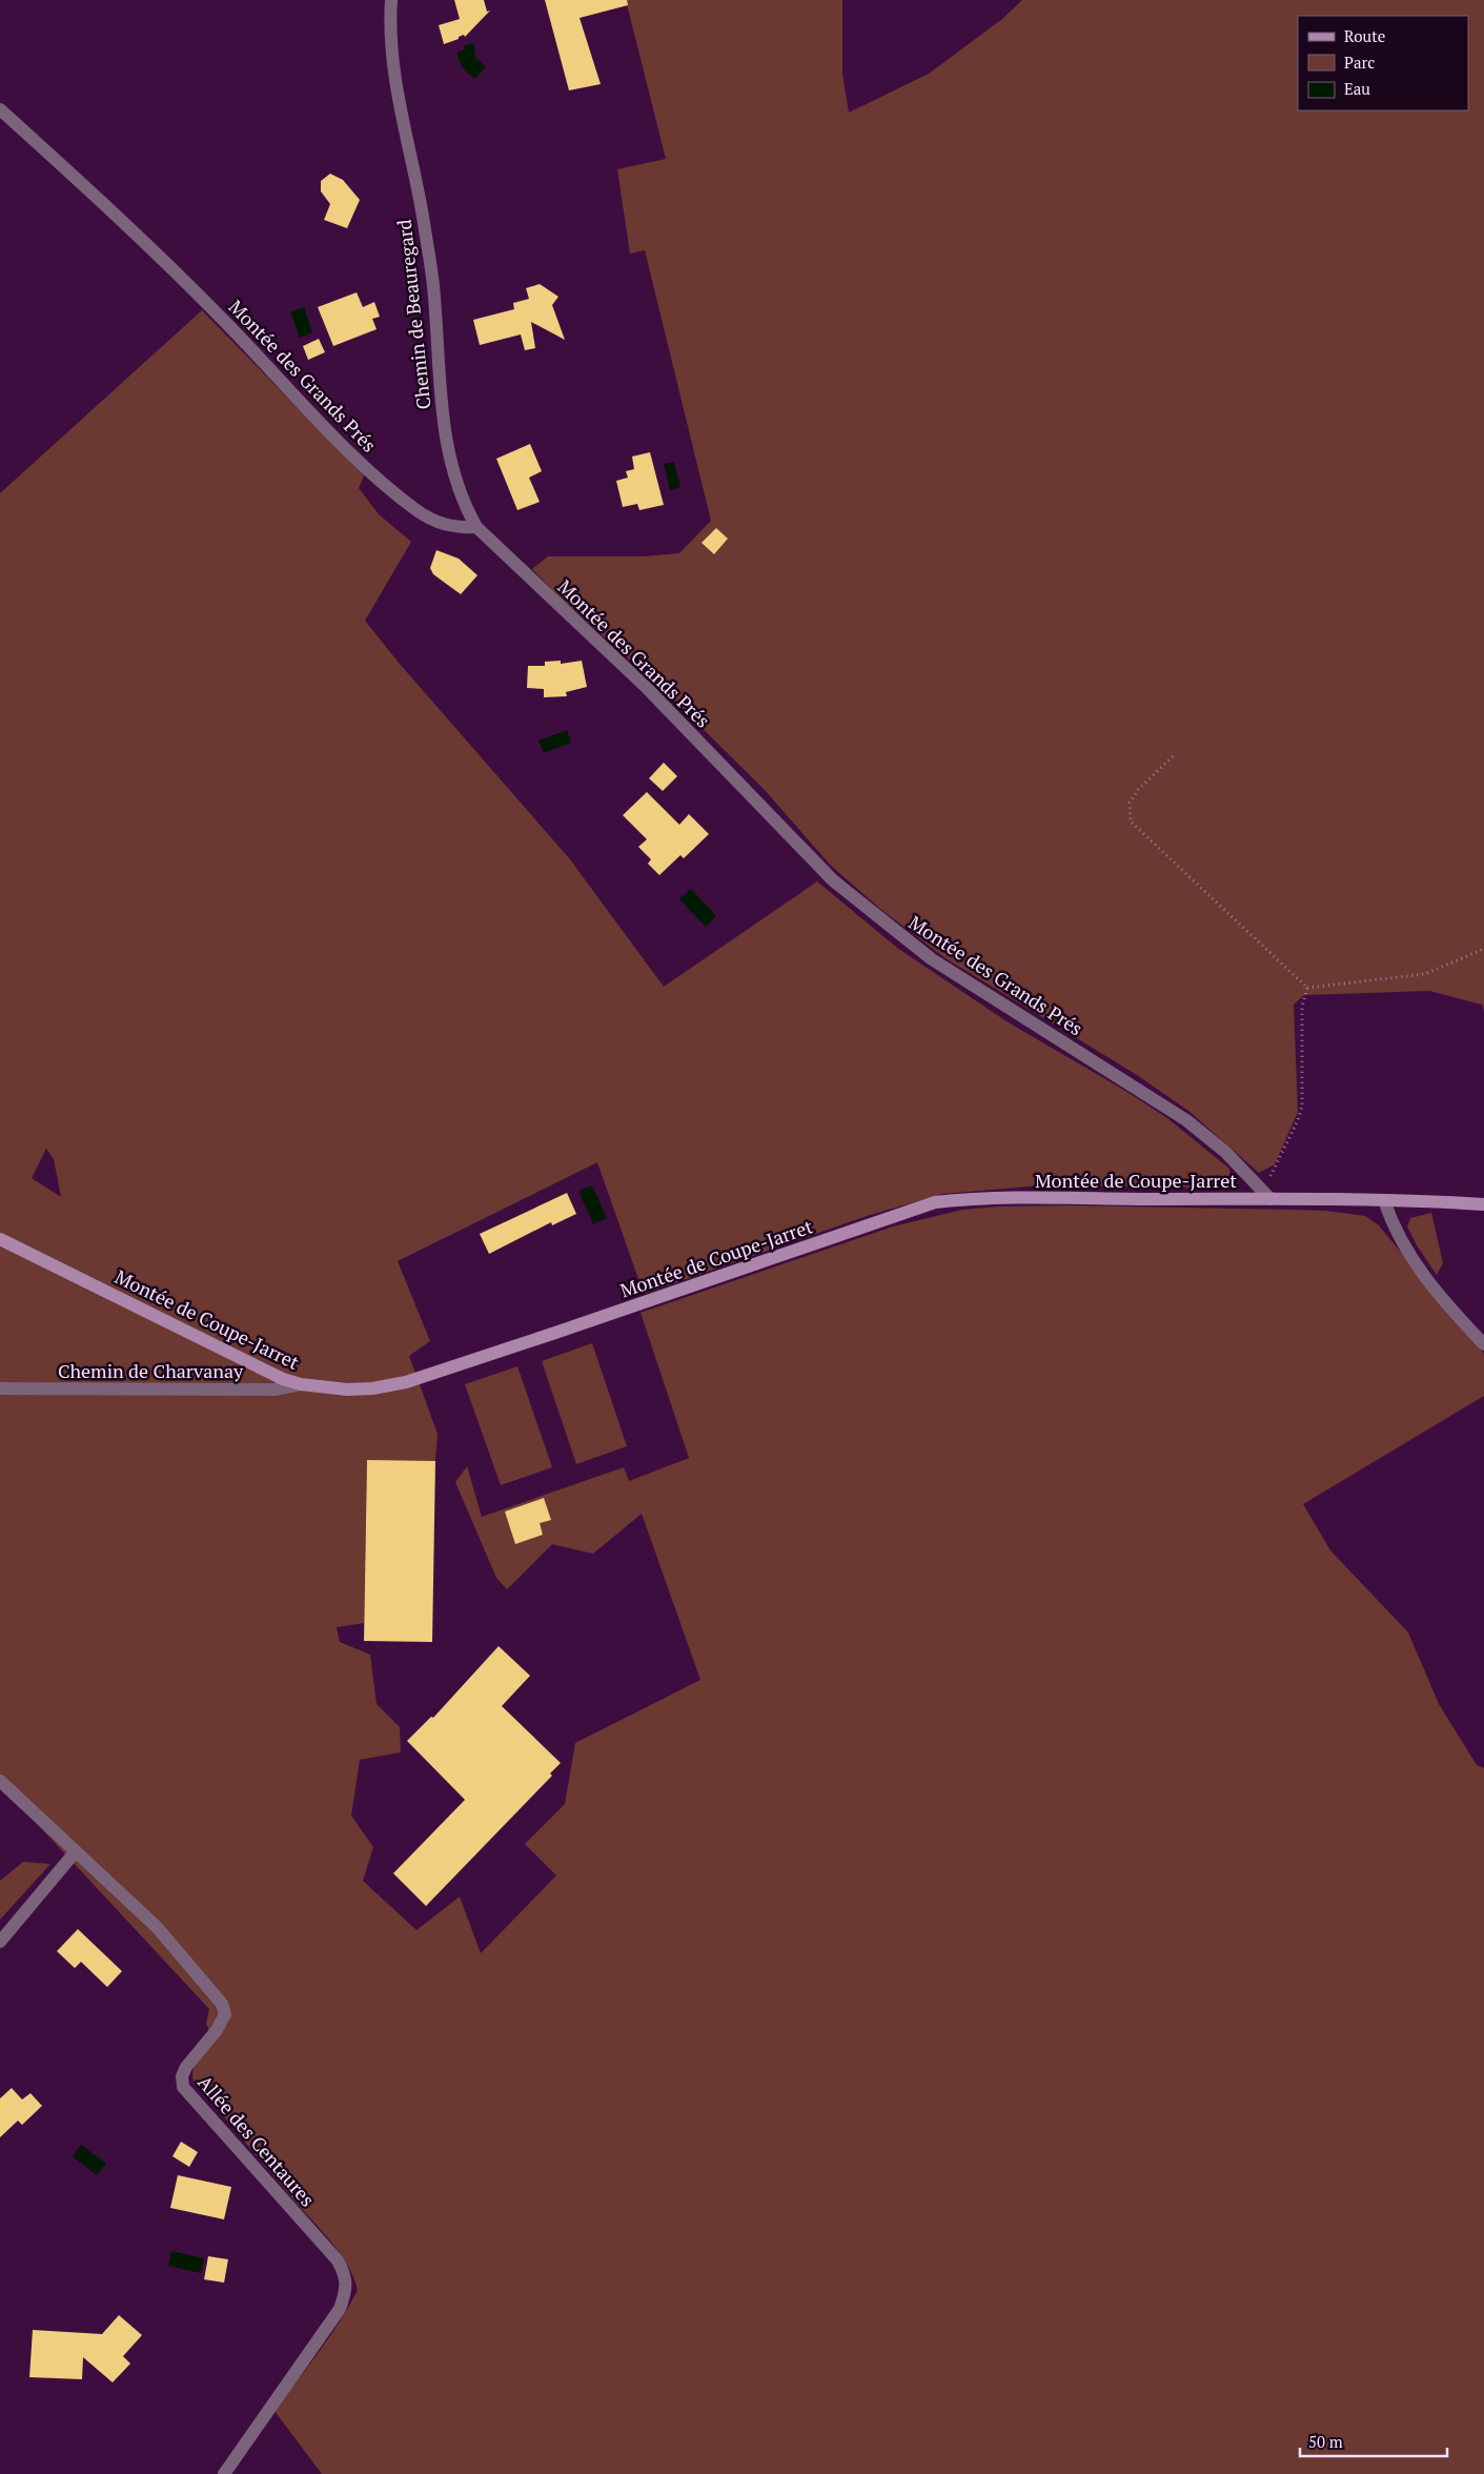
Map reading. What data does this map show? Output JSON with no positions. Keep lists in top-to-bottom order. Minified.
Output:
{"streets":{"main road":["Montée de Coupe-Jarret"],"street":["Chemin de Beauregard","Montée des Grands Prés","Chemin de Charvanay","Allée des Centaures"]},"crossings":[["Chemin de Beauregard","Montée des Grands Prés"],["Montée des Grands Prés","Montée de Coupe-Jarret"],["Montée de Coupe-Jarret","Chemin de Charvanay"]],"legend":["Route","Parc","Eau"],"scale_bar":"50 m"}
